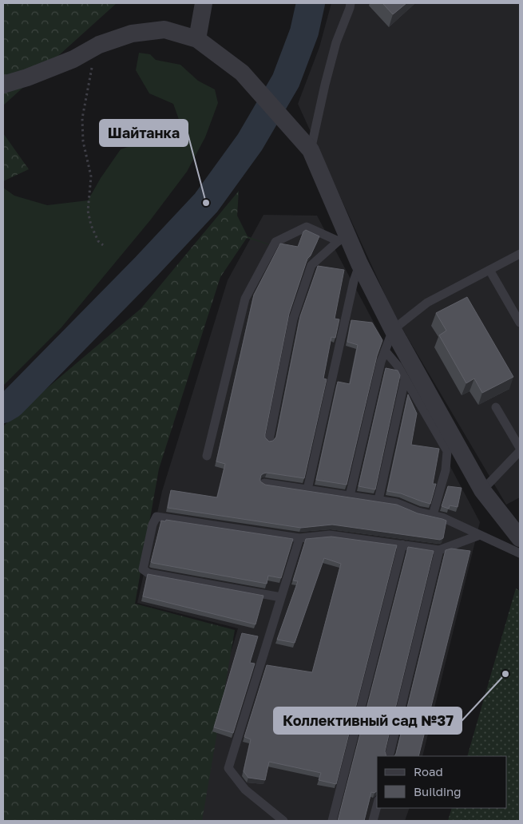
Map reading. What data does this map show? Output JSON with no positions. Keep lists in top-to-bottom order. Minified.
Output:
{"places":["Шайтанка","Коллективный сад №37"],"legend":["Road","Building"]}
